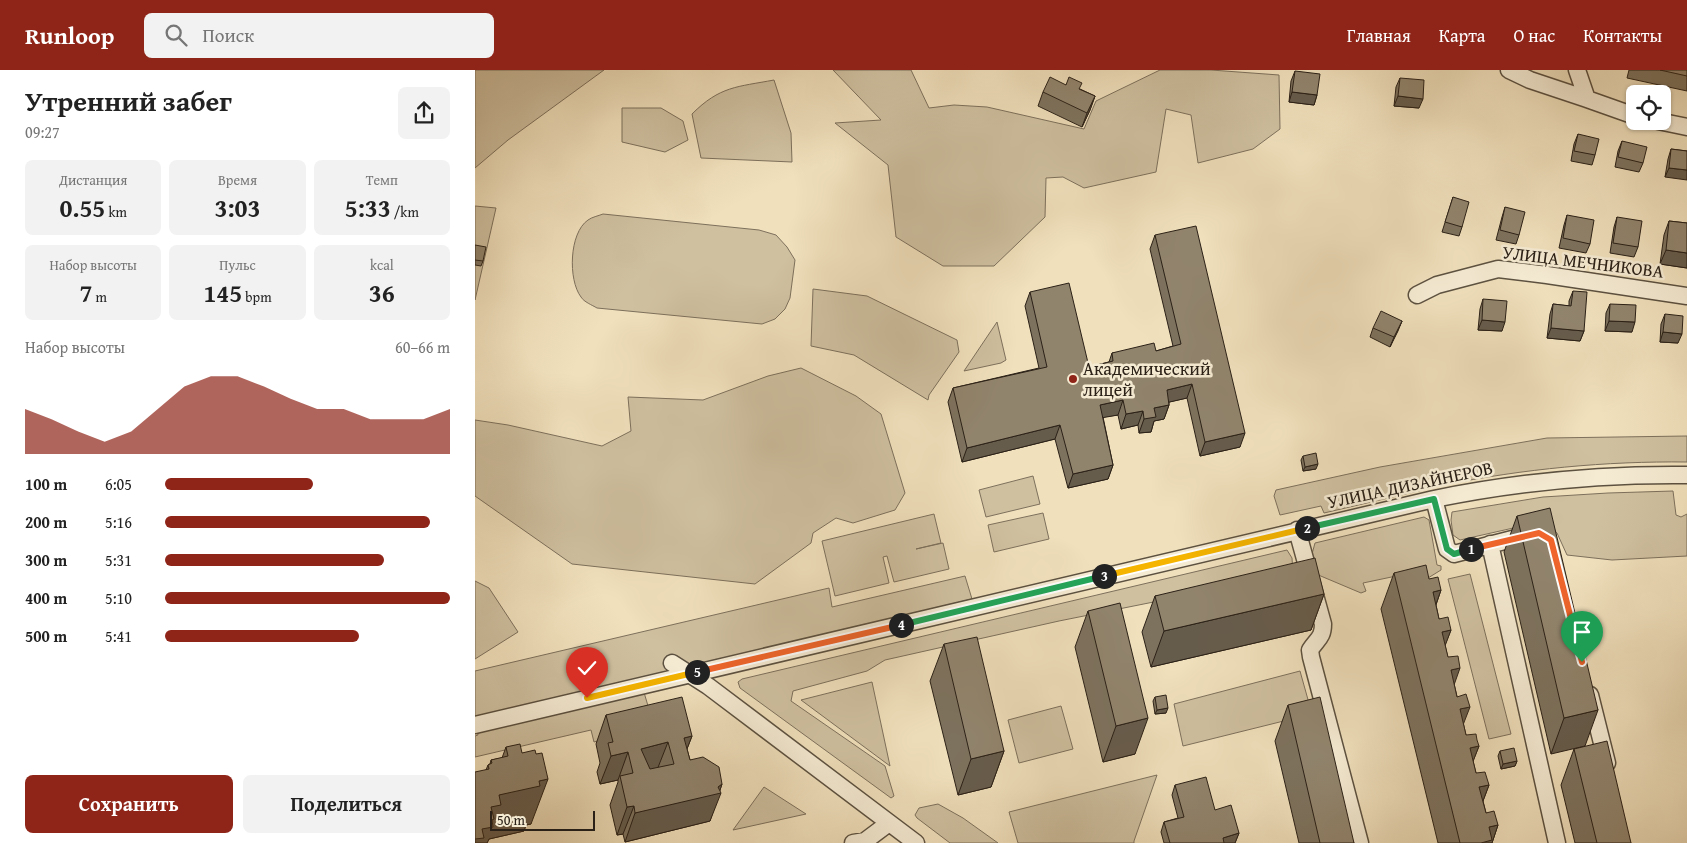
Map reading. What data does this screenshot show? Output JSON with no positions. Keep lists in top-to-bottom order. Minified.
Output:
{"streets":{"street":["УЛИЦА МЕЧНИКОВА","УЛИЦА ДИЗАЙНЕРОВ"]},"places":["Академический лицей"],"scale_bar":"50 m","page":{"header":"Runloop","search":"Поиск","nav":["Главная","Карта","О нас","Контакты"],"heading":["Утренний забег","09:27"],"stats":[["Дистанция","0.55 km"],["Время","3:03"],["Темп","5:33 /km"],["Набор высоты","7 m"],["Пульс","145 bpm"],["kcal","36"]],"chart":["Набор высоты","60–66 m"],"list":[{"name":"100 m","note":"6:05"},{"name":"200 m","note":"5:16"},{"name":"300 m","note":"5:31"},{"name":"400 m","note":"5:10"},{"name":"500 m","note":"5:41"}],"pins":["2","1","3","4","5"],"buttons":["Сохранить","Поделиться"],"scale":"50 m"}}
